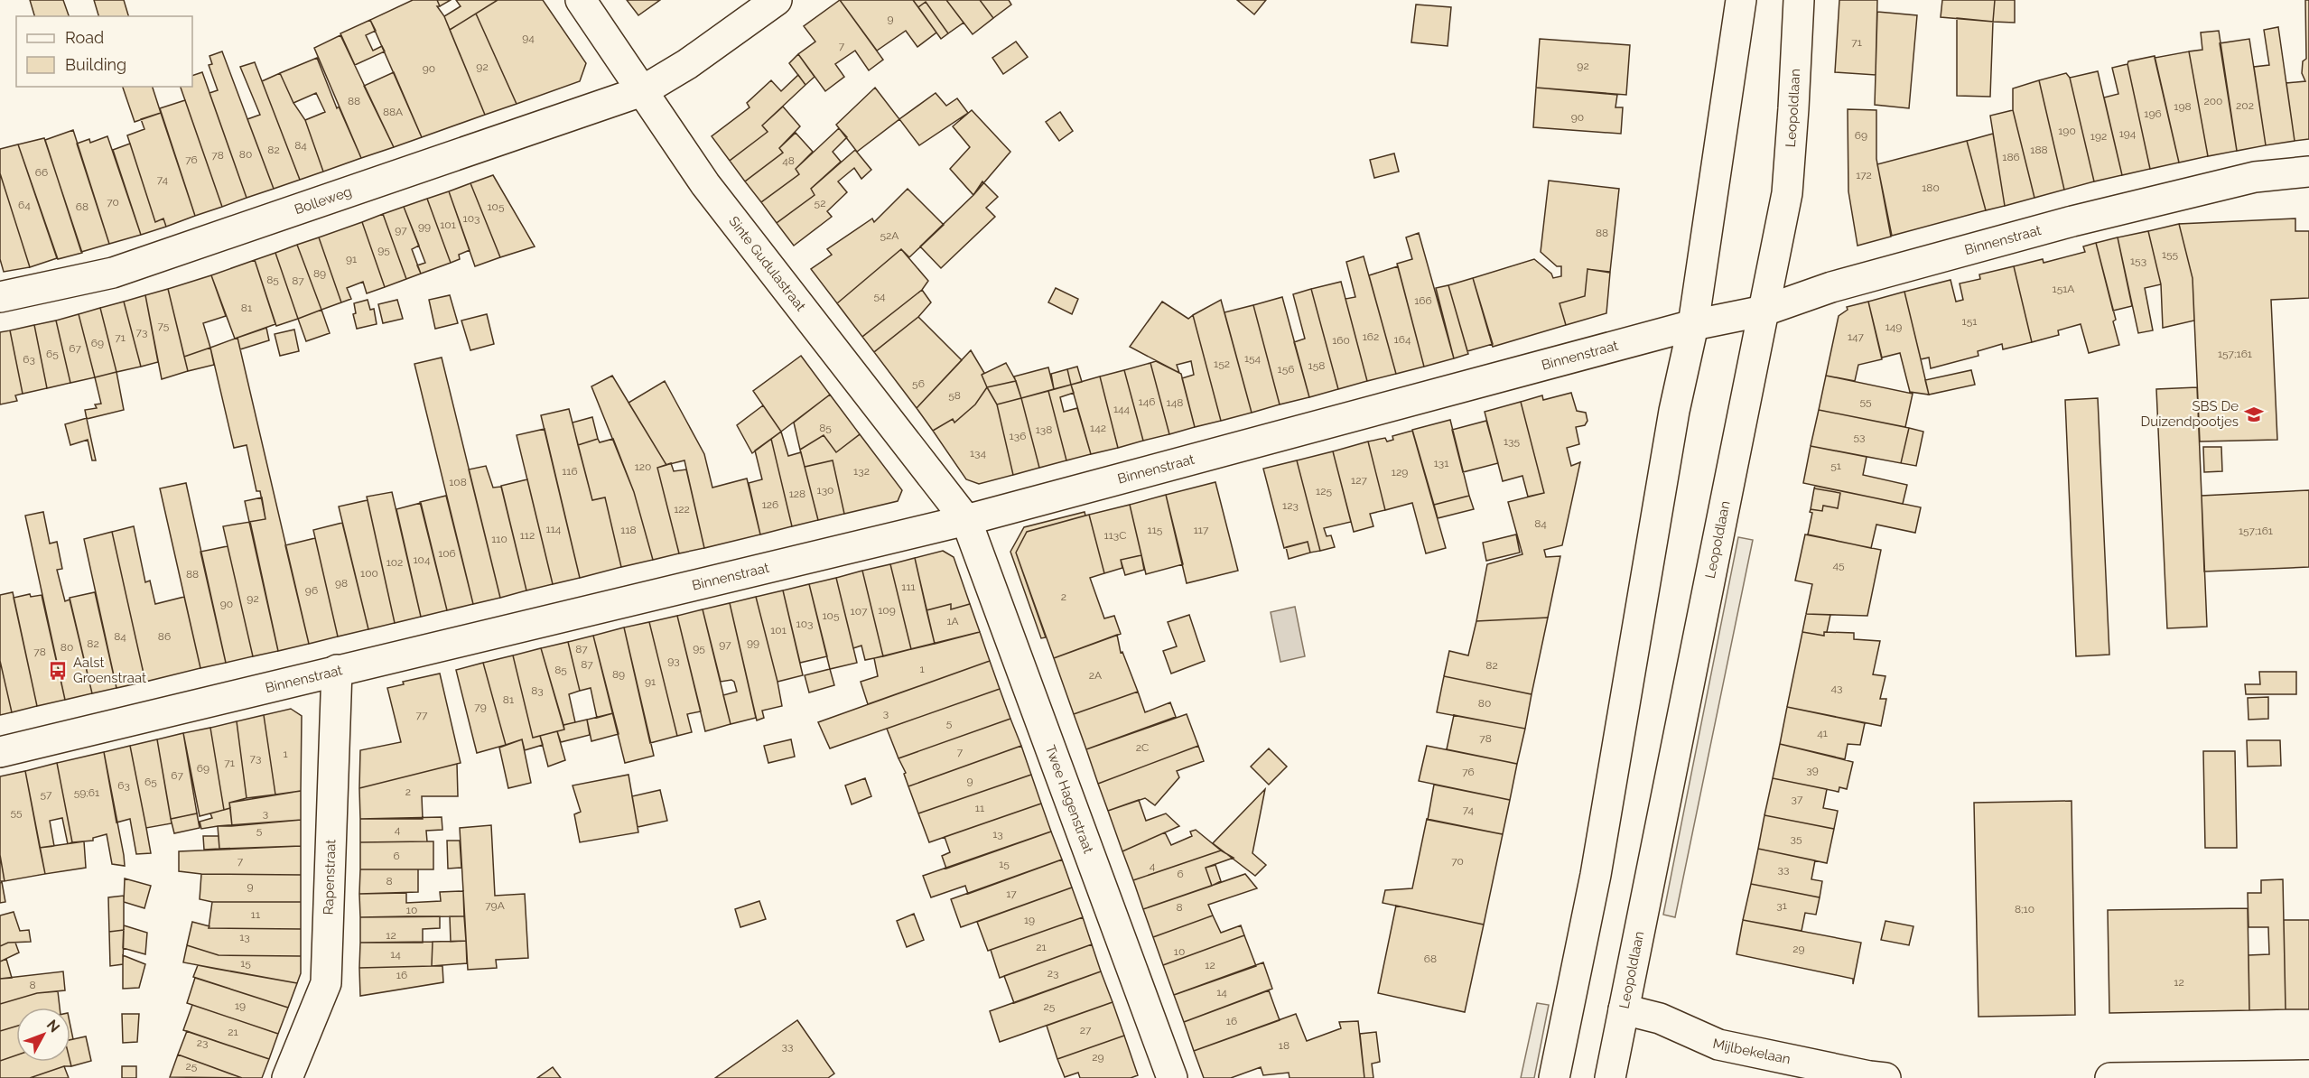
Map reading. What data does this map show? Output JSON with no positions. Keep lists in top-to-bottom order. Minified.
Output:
{"streets":{"street":["Leopoldlaan","Bolleweg","Binnenstraat","Sinte Gudulastraat","Twee Hagenstraat","Rapenstraat","Mijlbekelaan"]},"crossings":[["Leopoldlaan","Binnenstraat"],["Leopoldlaan","Mijlbekelaan"],["Bolleweg","Sinte Gudulastraat"],["Binnenstraat","Sinte Gudulastraat"],["Binnenstraat","Twee Hagenstraat"],["Binnenstraat","Rapenstraat"],["Sinte Gudulastraat","Twee Hagenstraat"]],"places":{"school or university":["SBS De Duizendpootjes"],"bus stop":["Aalst Groenstraat"]},"house_numbers":["9","94","71","7","92","92","90","88","200","202","198","88A","196","90","190","194","69","192","84","82","188","80","78","186","76","48","66","172","74","180","70","52","64","68","105","103","101","99","97","88","52A","95","155","91","153","89","85","87","151A","54","166","81","151","75","149","73","162","147","71","164","160","69","67","65","157;161","154","63","152","158","156","56","58","146","55","148","144","85","142","138","136","53","135","134","131","51","120","116","132","129","127","108","130","125","128","126","123","122","84","114","118","115","117","157;161","112","113C","110","106","104","102","45","100","88","98","111","96","2","92","90","109","107","105","1A","103","101","84","86","99","82","97","80","95","87","78","93","87","82","1","85","89","2A","91","43","83","81","80","79","3","77","5","41","78","2C","7","1","73","71","69","39","76","67","9","65","63","2","59;61","57","37","11","74","55","3","4","5","13","35","6","7","70","15","4","33","6","8","9","17","79A","31","8","8;10","10","11","19","12","13","21","29","10","14","68","15","12","23","16","12","8","14","19","25","16","27","21","23","18","33","29","25"],"legend":["Road","Building"],"north":"top right"}
